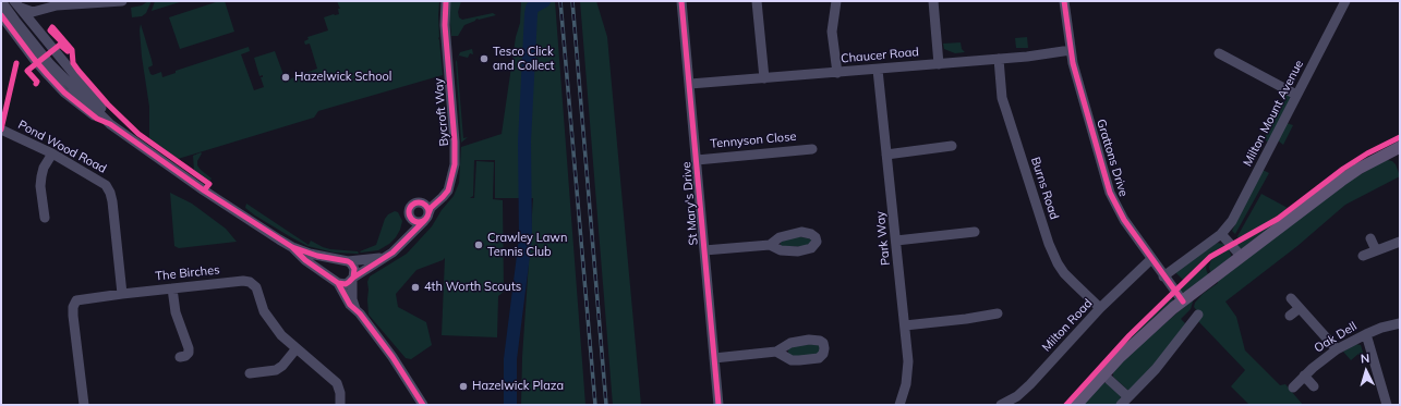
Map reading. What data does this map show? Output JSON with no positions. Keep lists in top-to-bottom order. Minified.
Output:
{"streets":{"street":["Chaucer Road","Bycroft Way","Milton Mount Avenue","Tennyson Close","Pond Wood Road","Grattons Drive","Burns Road","St Mary's Drive","Park Way","The Birches","Milton Road","Oak Dell"]},"crossings":[["Chaucer Road","Grattons Drive"],["Chaucer Road","Burns Road"],["Chaucer Road","St Mary's Drive"],["Chaucer Road","Park Way"],["Milton Mount Avenue","Grattons Drive"],["Tennyson Close","St Mary's Drive"],["Pond Wood Road","The Birches"],["Grattons Drive","Milton Road"],["Burns Road","Milton Road"]],"places":["Tesco Click and Collect","Hazelwick School","Crawley Lawn Tennis Club","4th Worth Scouts","Hazelwick Plaza"],"north":"top"}
